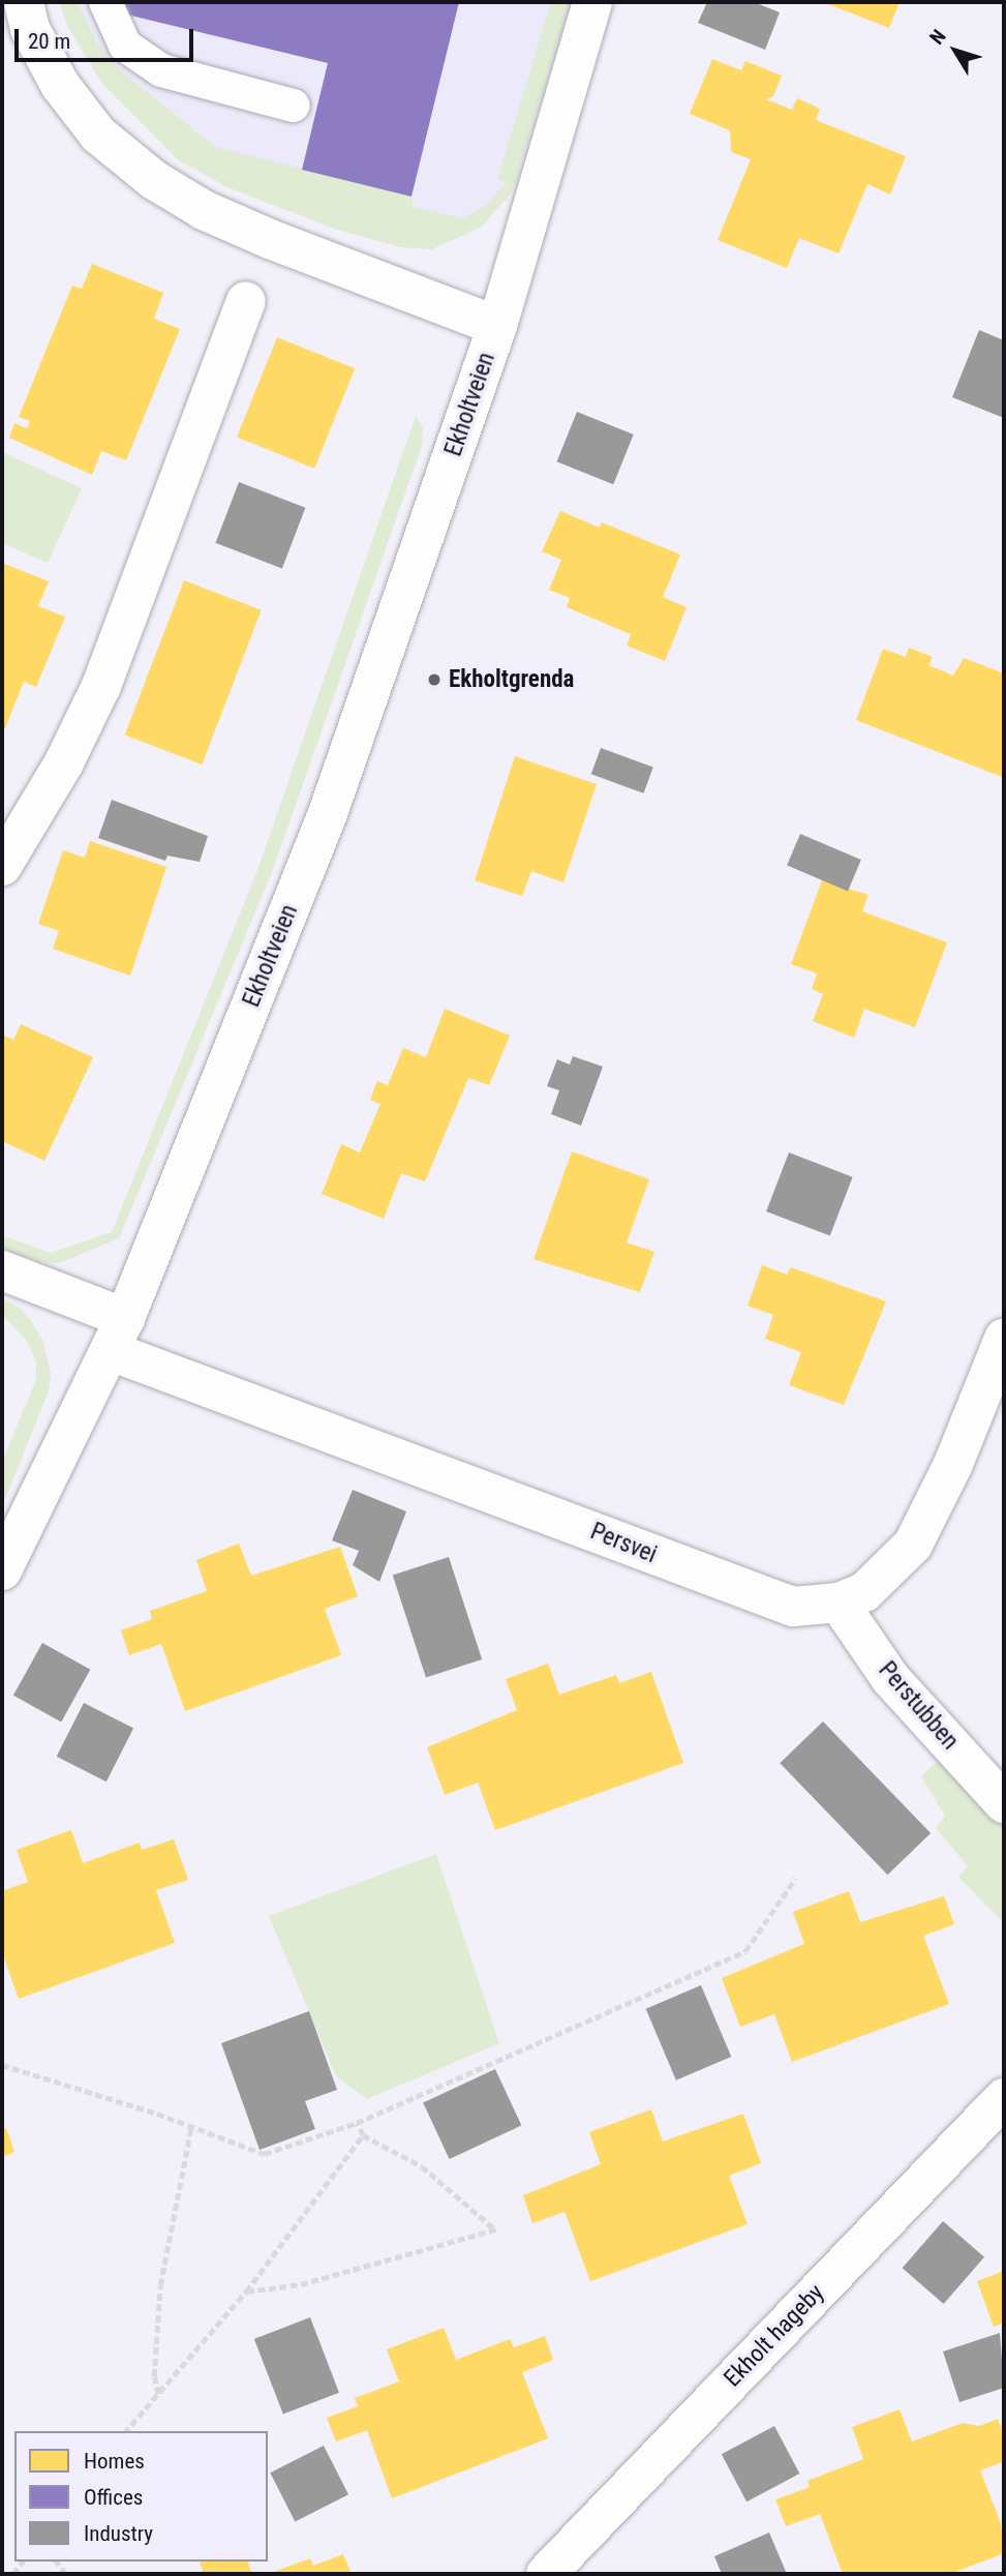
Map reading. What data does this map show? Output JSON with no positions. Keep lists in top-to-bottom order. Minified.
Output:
{"streets":{"street":["Ekholtveien","Persvei","Perstubben","Ekholt hageby"]},"crossings":[["Ekholtveien","Persvei"],["Persvei","Perstubben"]],"places":["Ekholtgrenda"],"legend":["Homes","Offices","Industry"],"scale_bar":"20 m","north":"top left"}
